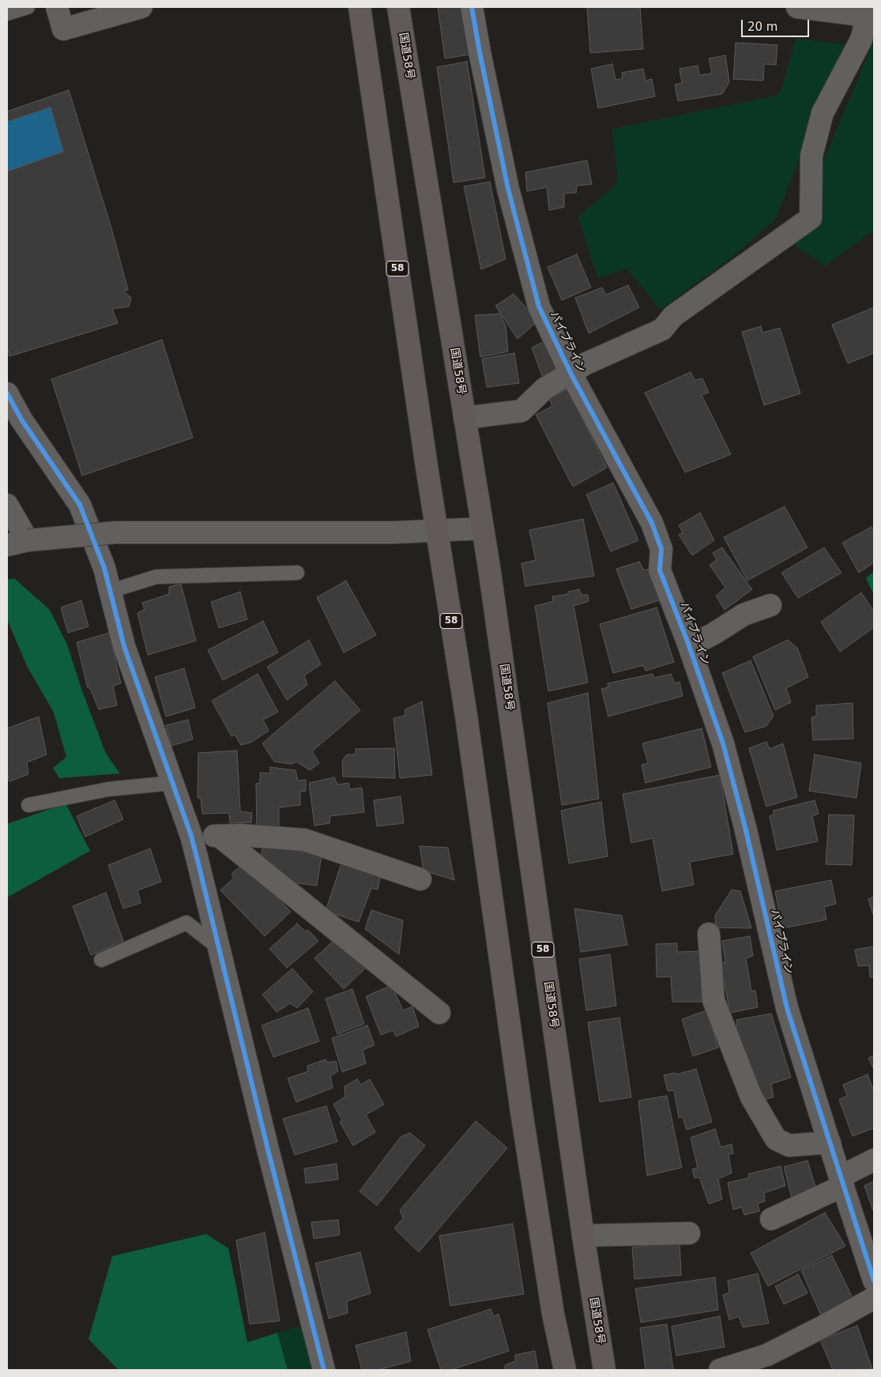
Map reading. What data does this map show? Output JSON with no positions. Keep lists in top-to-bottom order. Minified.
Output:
{"streets":{"highway":["国道58号","58"],"street":["パイプライン"]},"scale_bar":"20 m"}
